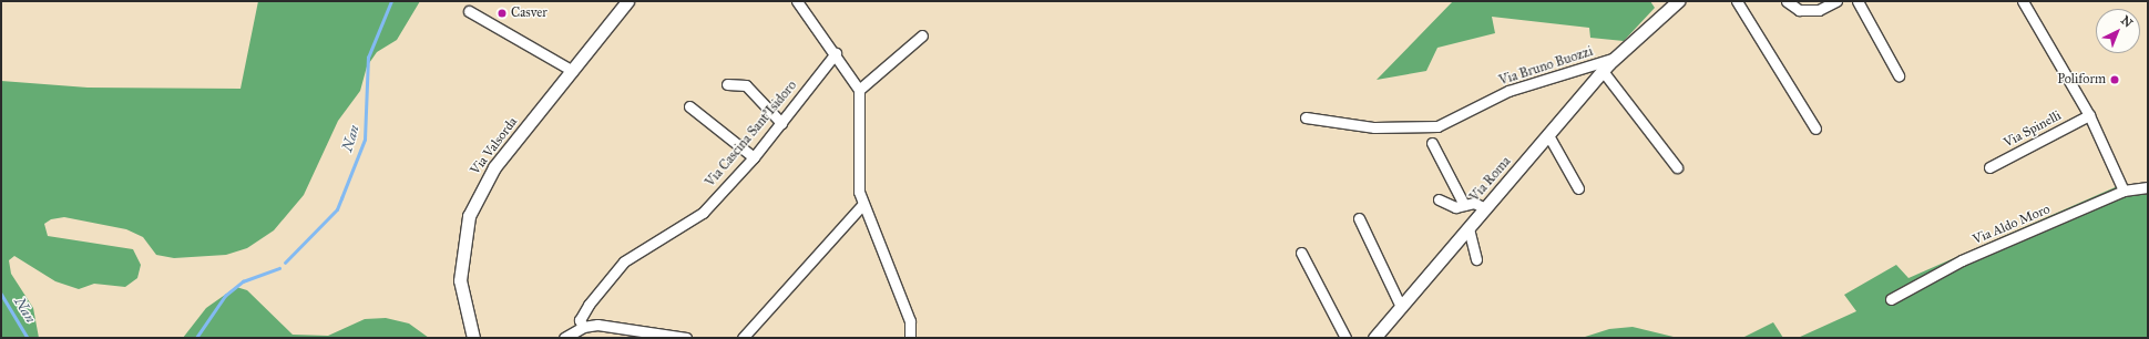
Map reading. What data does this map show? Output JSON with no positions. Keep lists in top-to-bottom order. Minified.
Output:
{"streets":{"street":["Via Bruno Buozzi","Via Spinelli","Via Cascina Sant'Isidoro","Via Valsorda","Via Roma","Via Aldo Moro"]},"crossings":[["Via Bruno Buozzi","Via Roma"]],"water":["Nan"],"places":["Casver","Poliform"],"north":"top right"}
